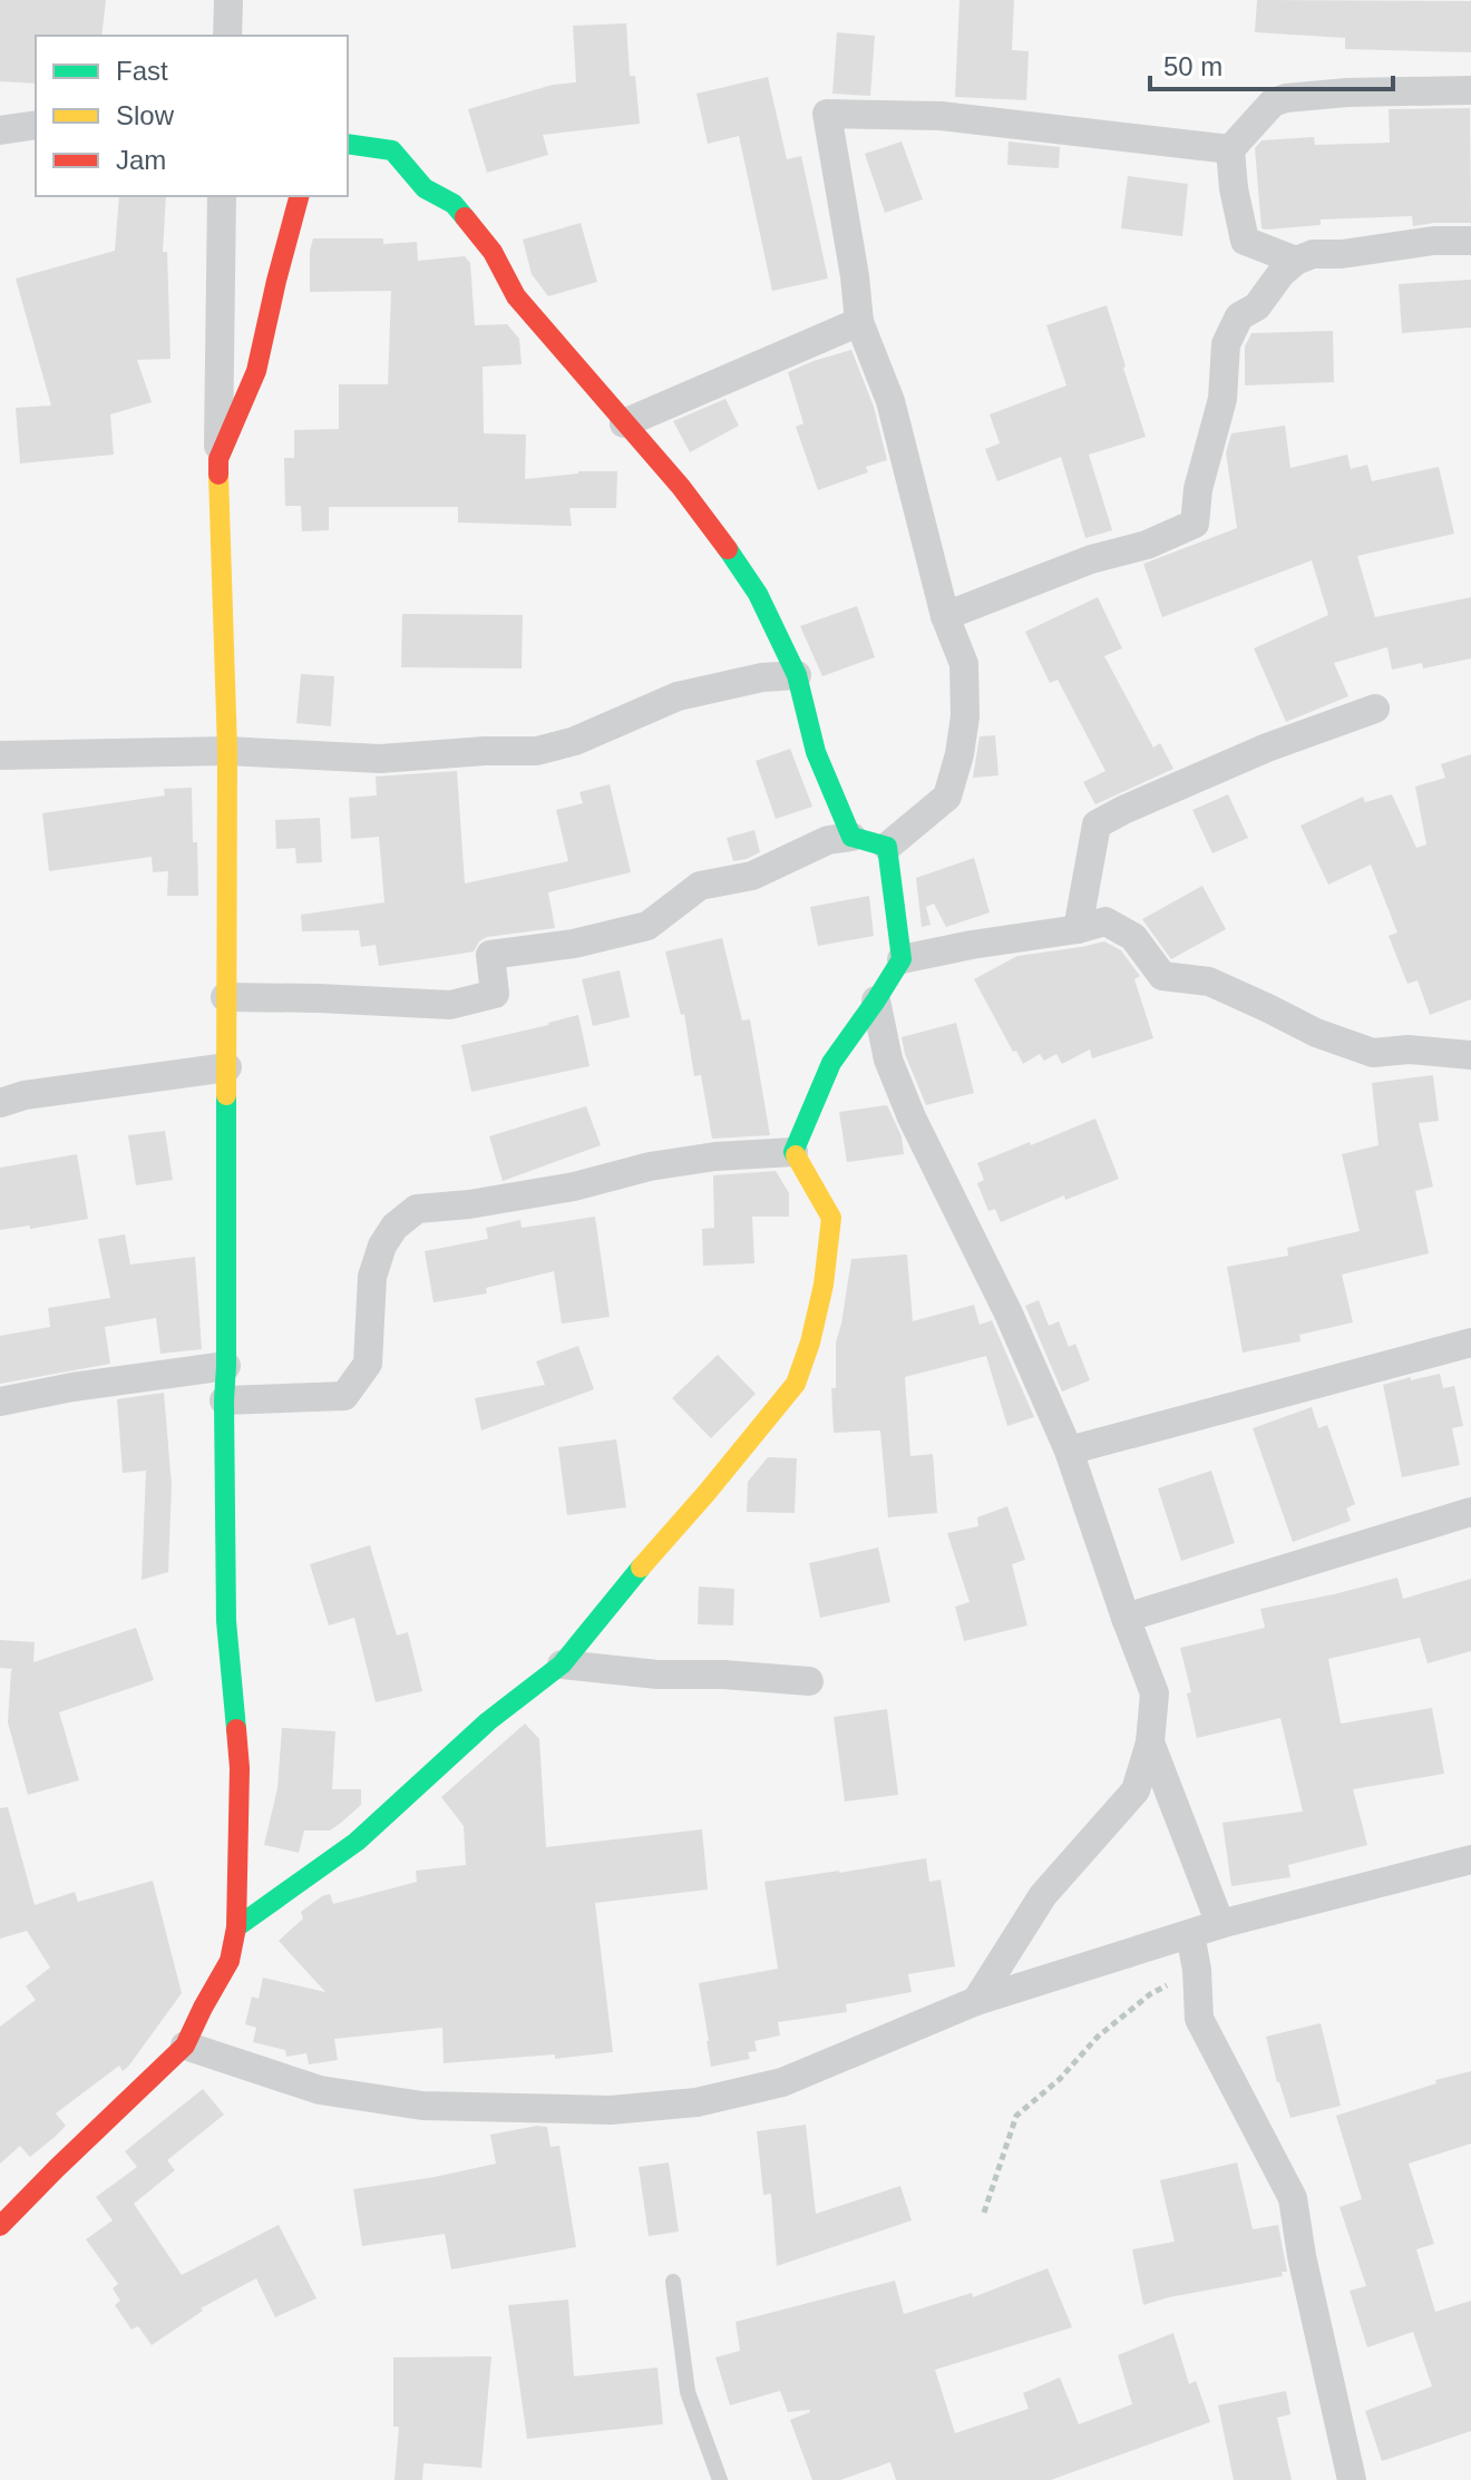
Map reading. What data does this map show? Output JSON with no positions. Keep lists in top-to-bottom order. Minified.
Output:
{"legend":["Fast","Slow","Jam"],"scale_bar":"50 m"}
